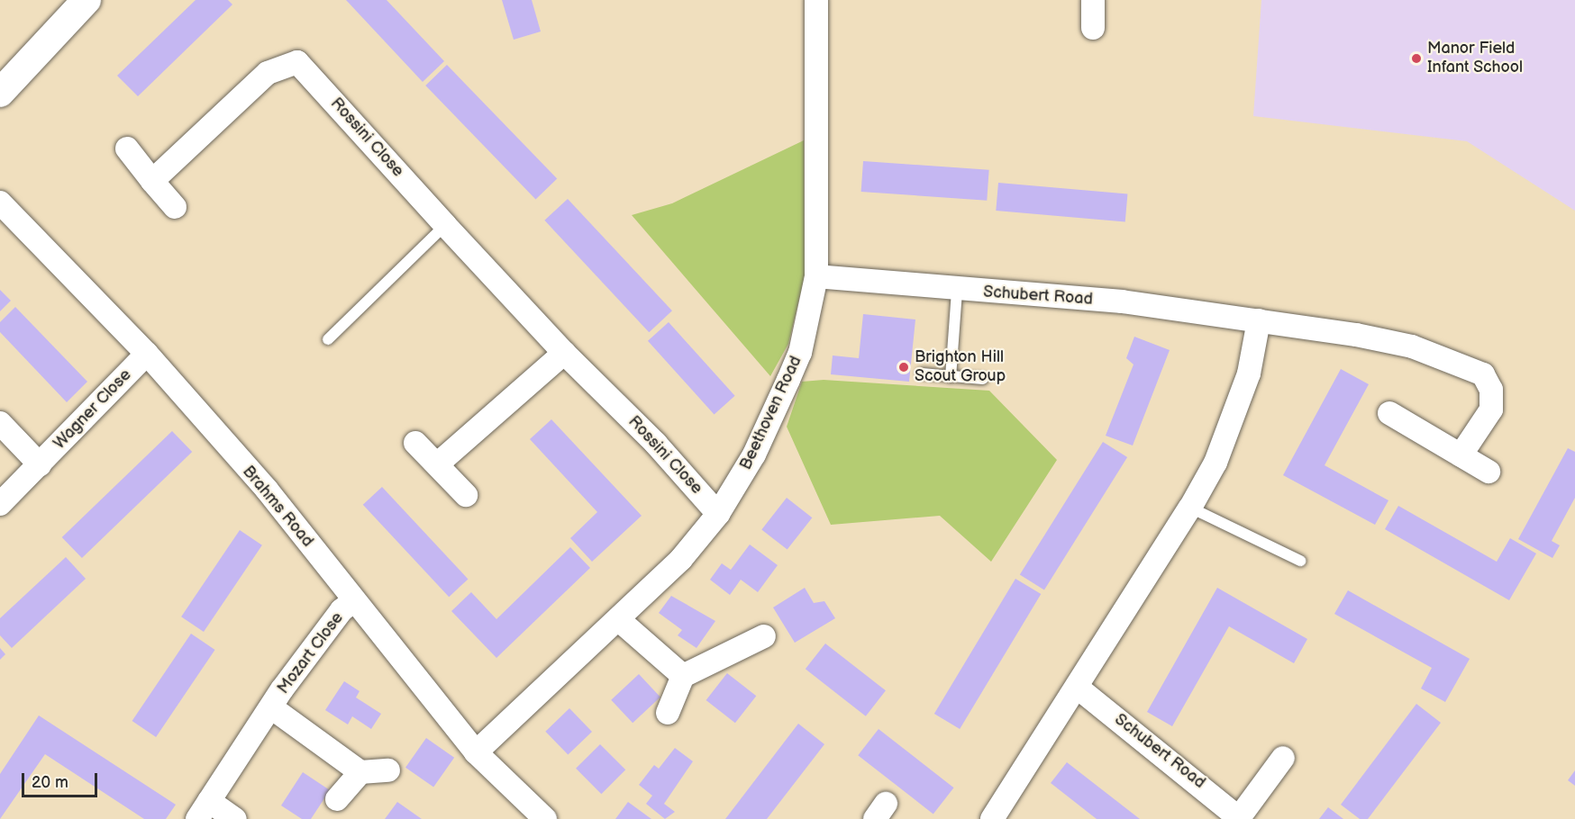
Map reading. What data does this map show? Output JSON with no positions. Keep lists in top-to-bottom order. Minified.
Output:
{"streets":{"street":["Rossini Close","Schubert Road","Wagner Close","Beethoven Road","Brahms Road","Mozart Close"]},"crossings":[["Rossini Close","Beethoven Road"],["Schubert Road","Beethoven Road"],["Wagner Close","Brahms Road"],["Beethoven Road","Brahms Road"],["Brahms Road","Mozart Close"]],"places":["Manor Field Infant School","Brighton Hill Scout Group"],"scale_bar":"20 m"}
